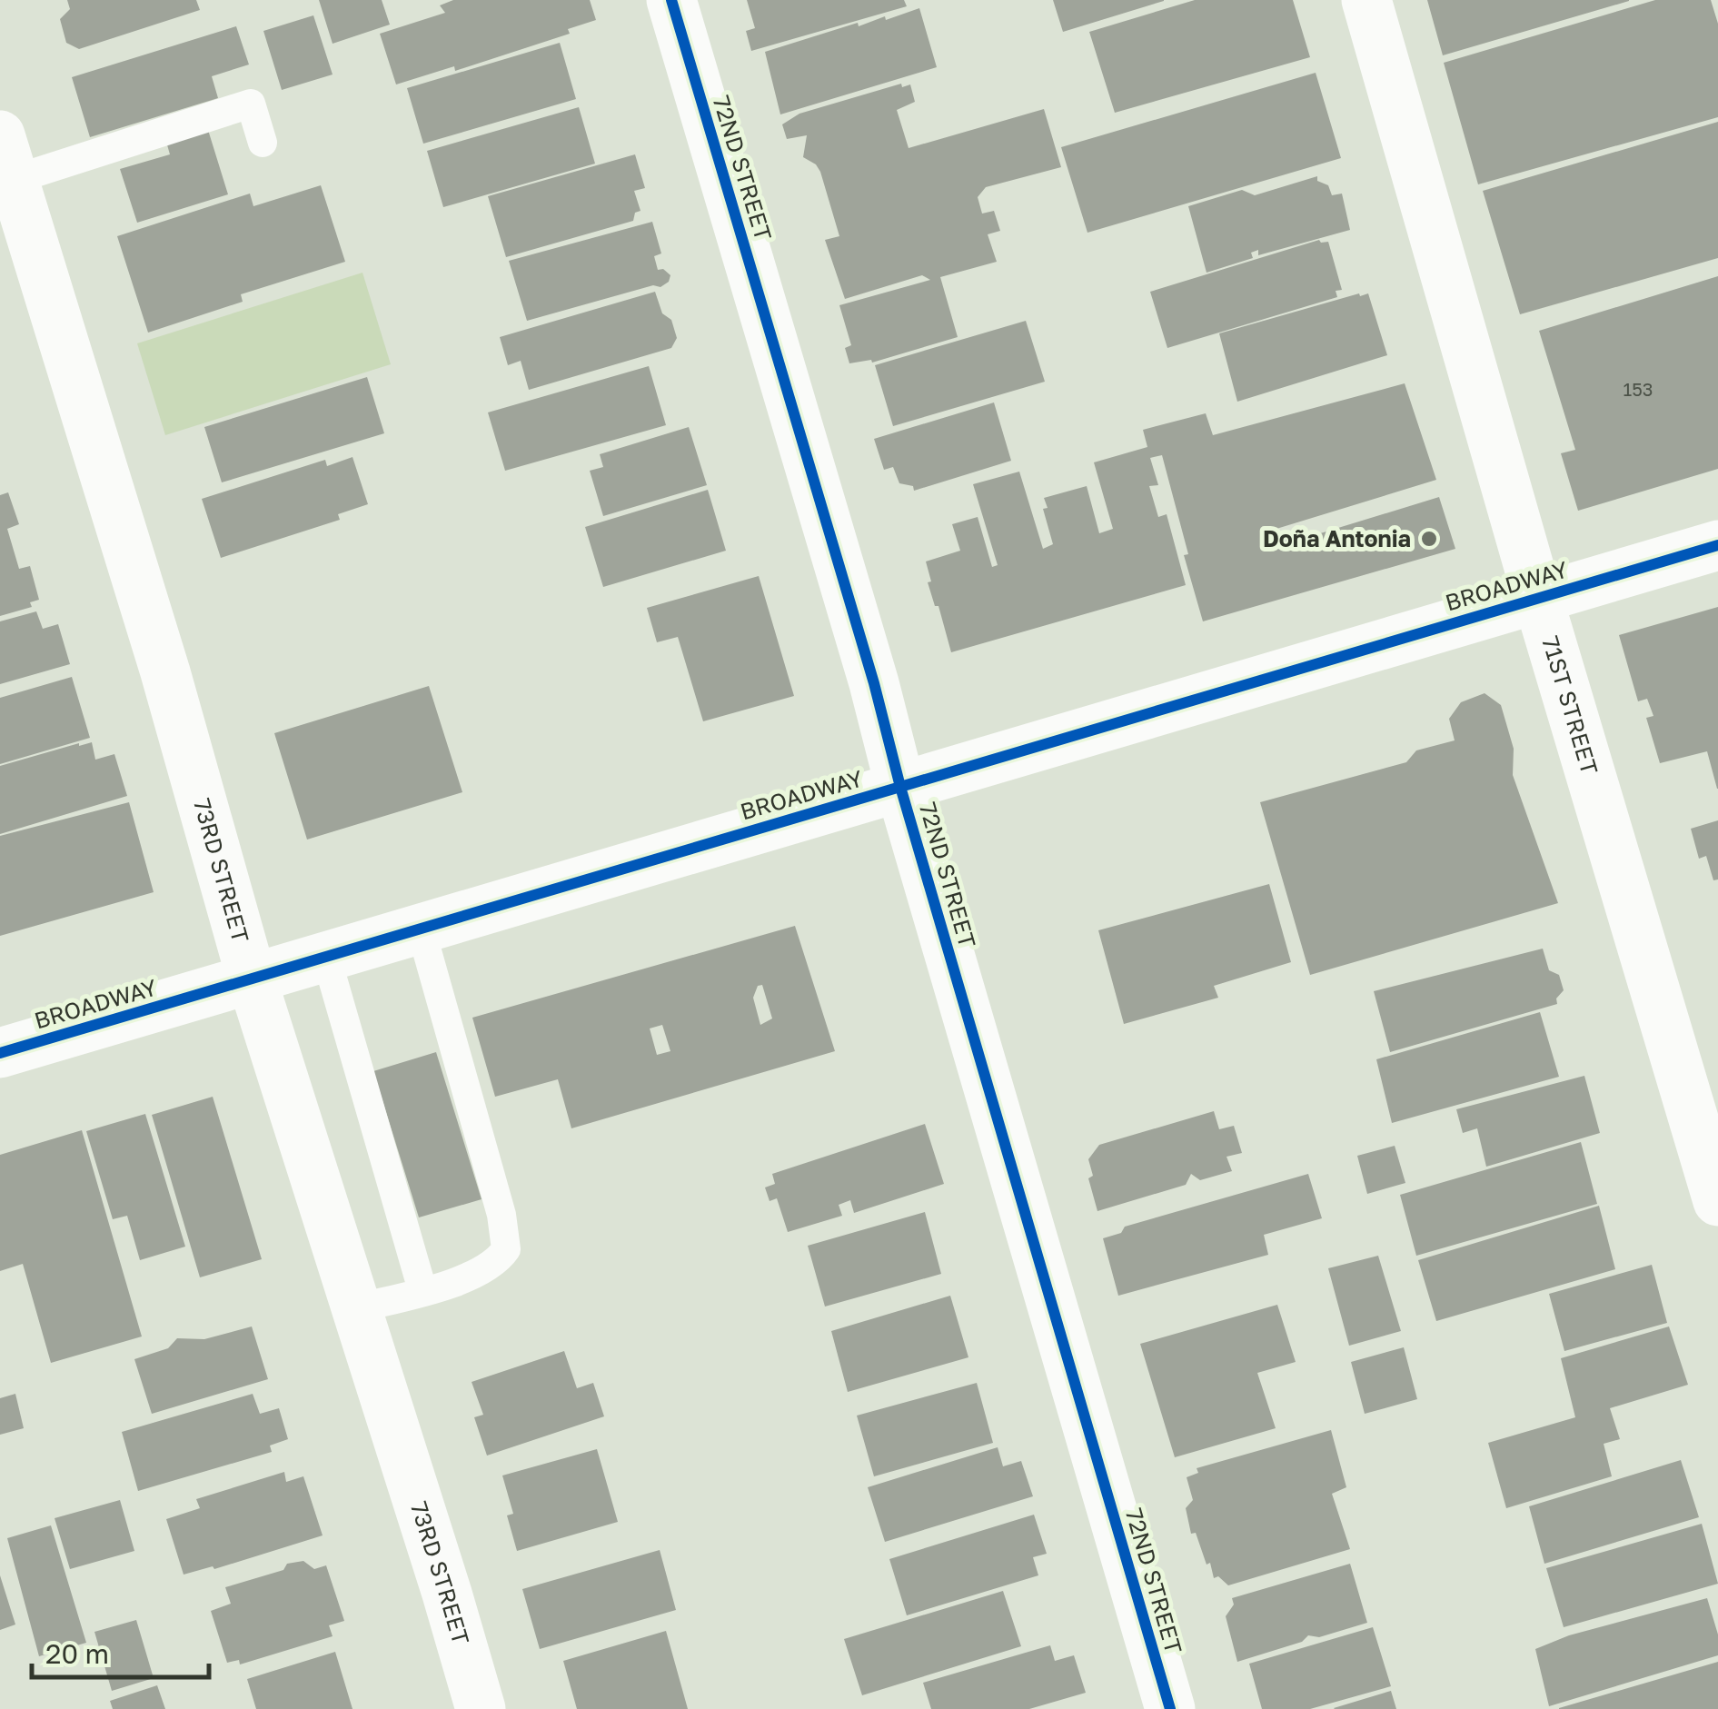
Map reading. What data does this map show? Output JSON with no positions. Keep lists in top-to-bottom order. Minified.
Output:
{"streets":{"street":["72ND STREET","BROADWAY","71ST STREET","73RD STREET"]},"crossings":[["72ND STREET","BROADWAY"],["BROADWAY","71ST STREET"],["BROADWAY","73RD STREET"]],"places":["Doña Antonia"],"house_numbers":["153"],"scale_bar":"20 m"}
